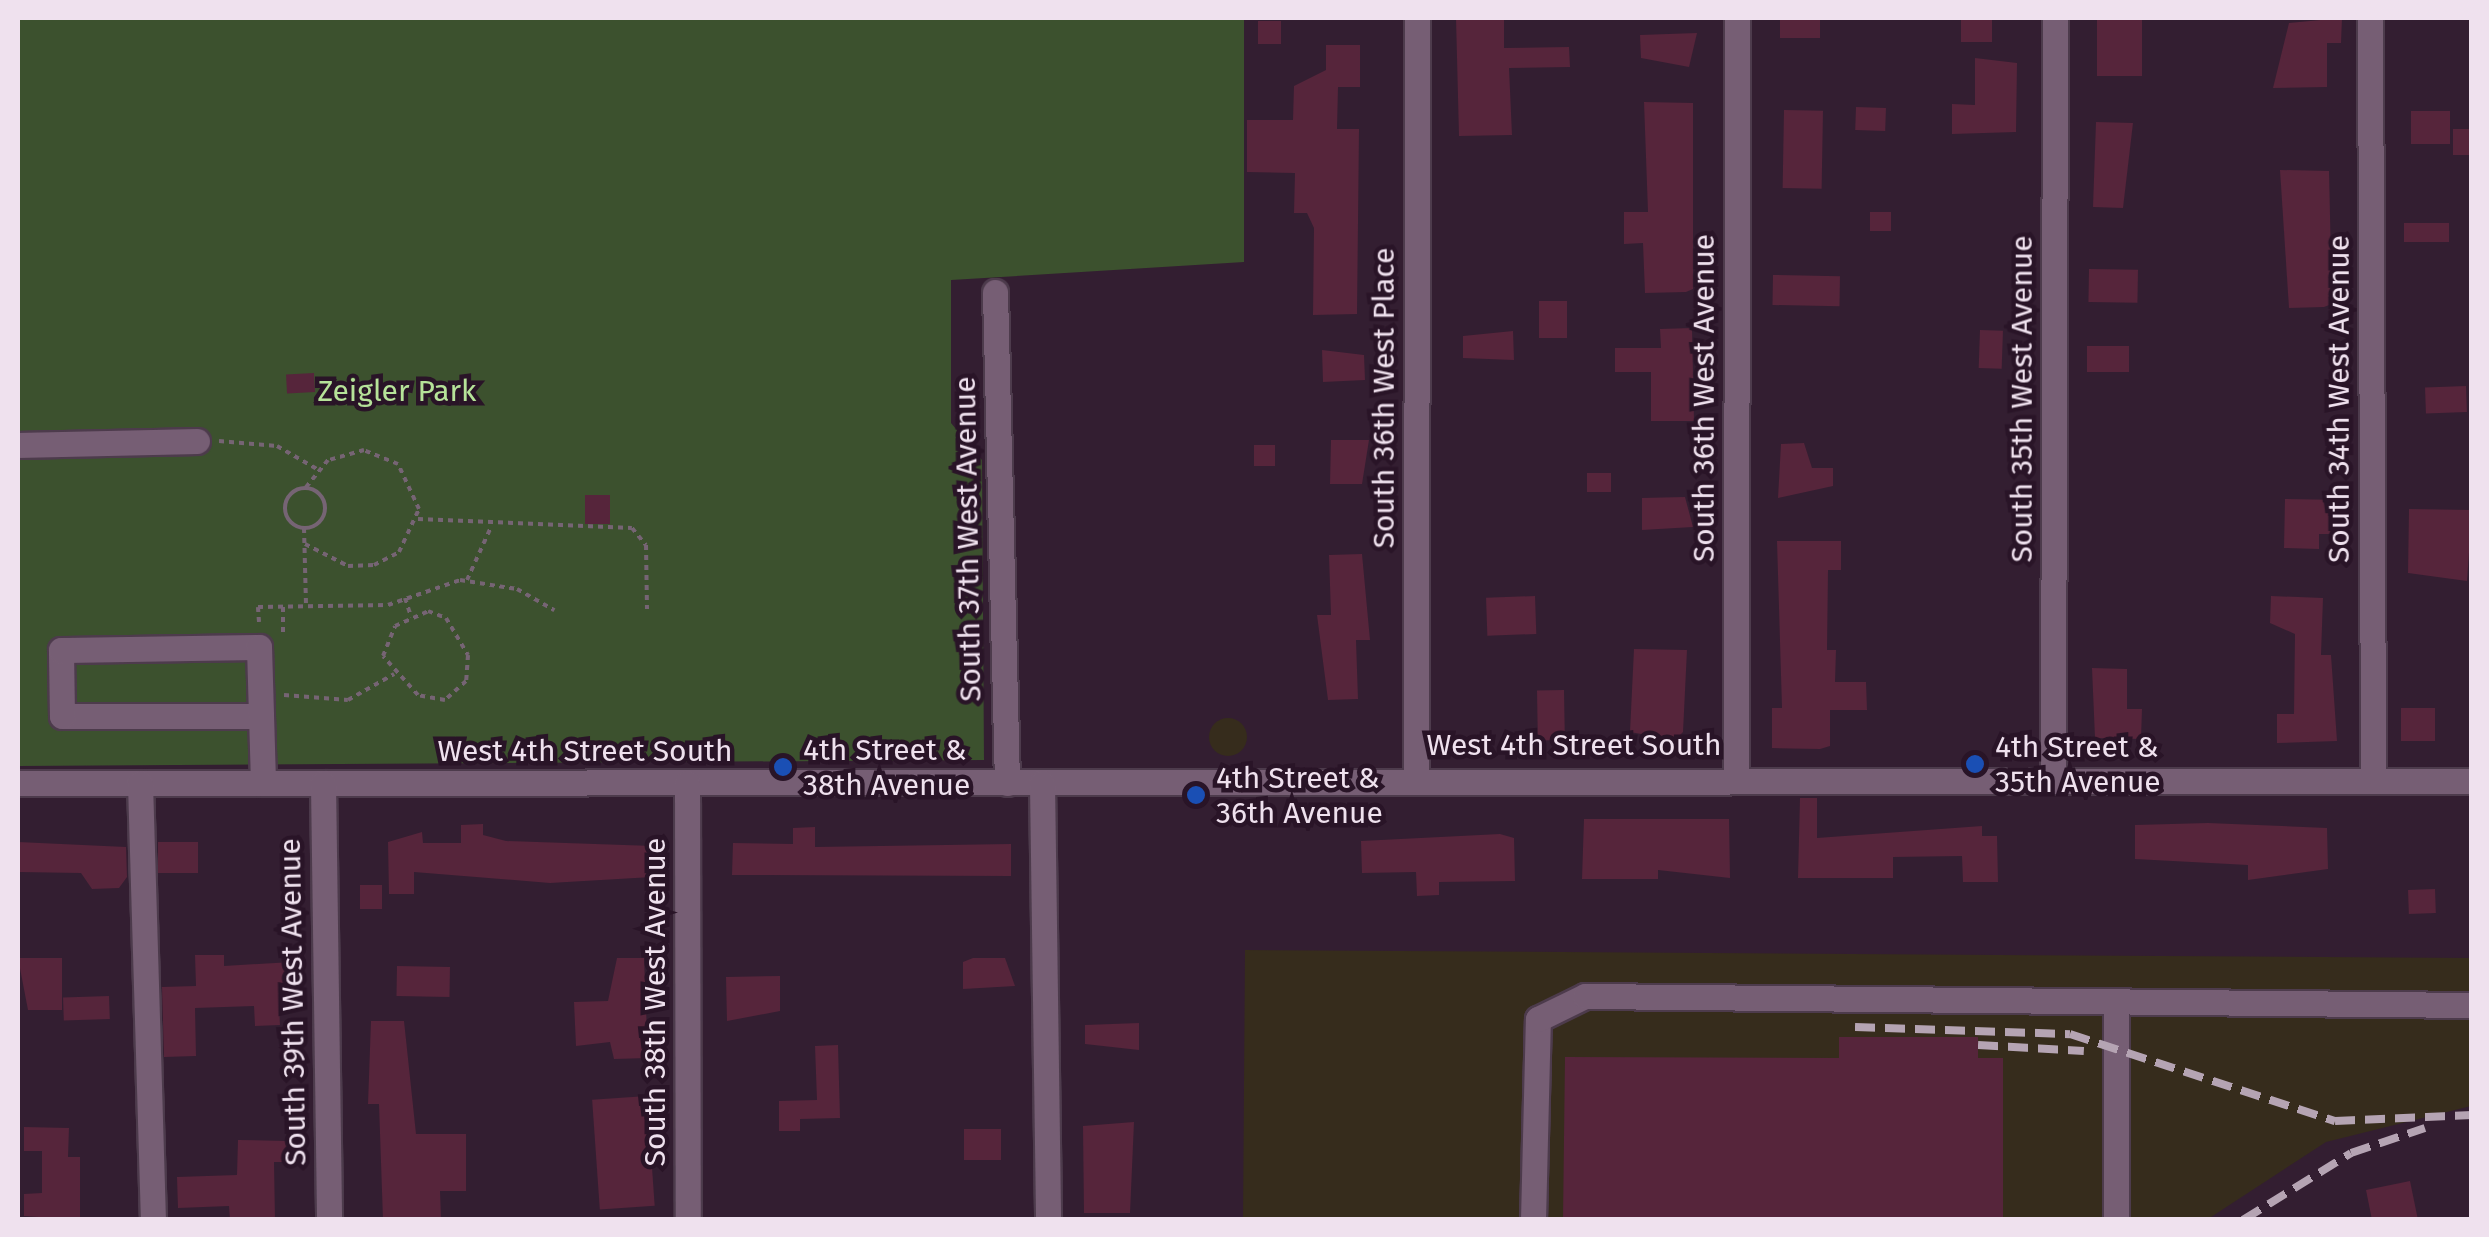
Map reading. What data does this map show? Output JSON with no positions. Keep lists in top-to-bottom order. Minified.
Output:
{"streets":{"street":["South 36th West Place","South 36th West Avenue","South 35th West Avenue","South 34th West Avenue","South 37th West Avenue","West 4th Street South","South 39th West Avenue","South 38th West Avenue"]},"crossings":[["South 36th West Place","West 4th Street South"],["South 36th West Avenue","West 4th Street South"],["South 35th West Avenue","West 4th Street South"],["South 34th West Avenue","West 4th Street South"],["South 37th West Avenue","West 4th Street South"],["West 4th Street South","South 39th West Avenue"],["West 4th Street South","South 38th West Avenue"]],"parks":["Zeigler Park"],"places":["4th Street & 35th Avenue","4th Street & 38th Avenue","4th Street & 36th Avenue"]}
